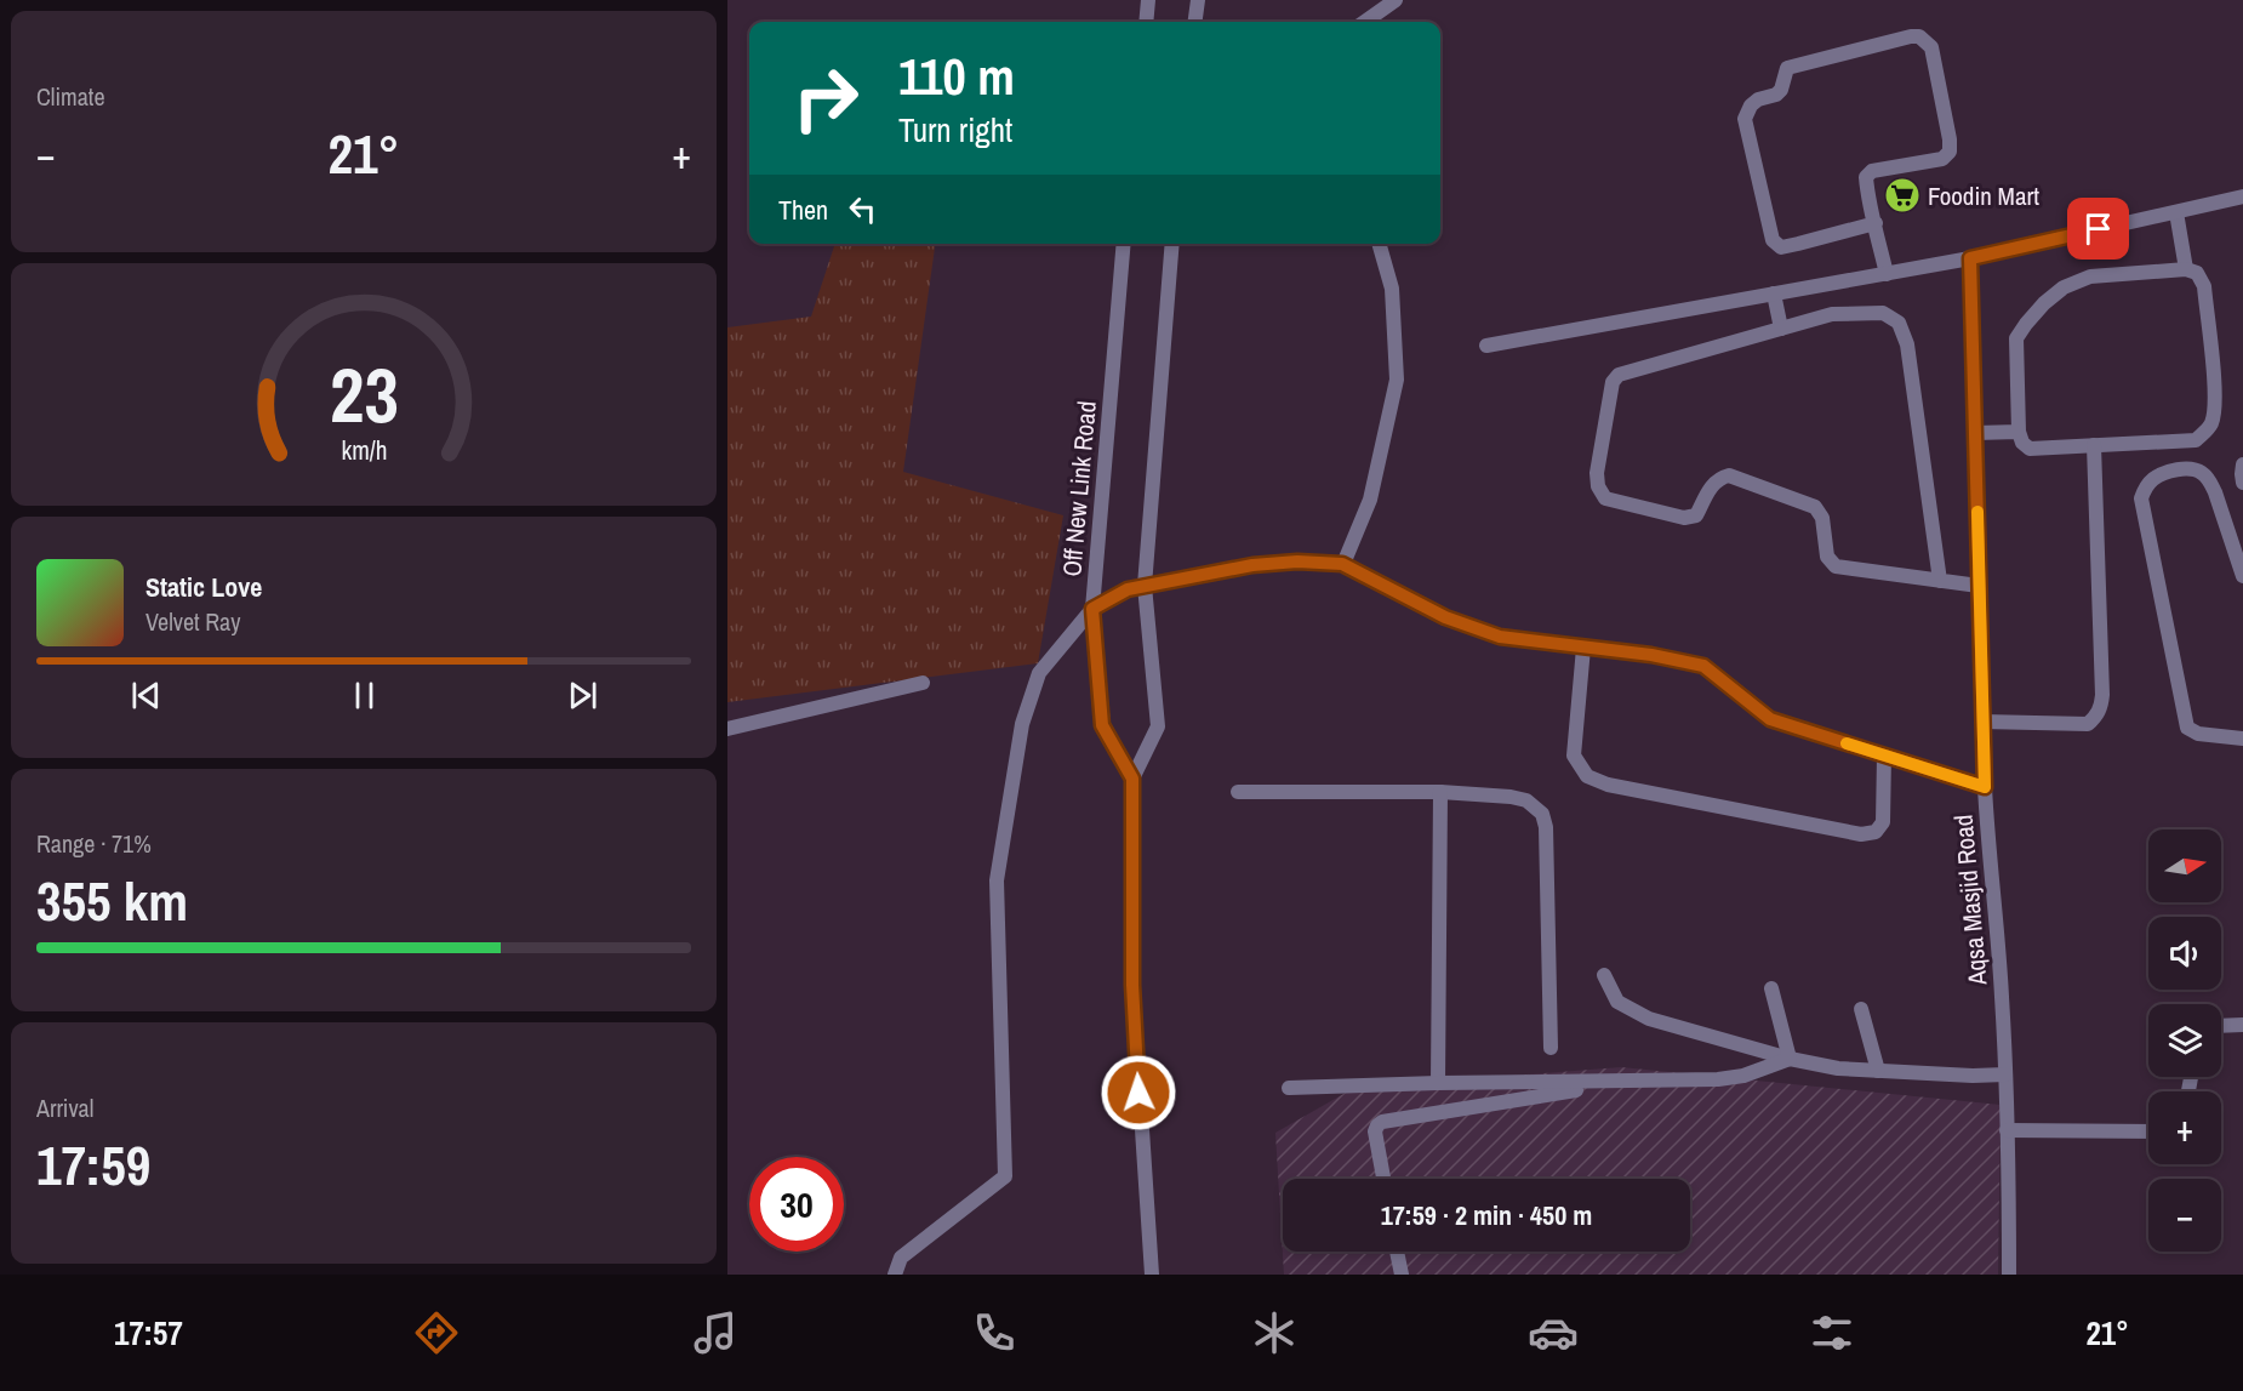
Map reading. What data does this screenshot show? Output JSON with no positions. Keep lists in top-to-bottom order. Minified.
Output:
{"streets":{"street":["Off New Link Road","Aqsa Masjid Road"]},"places":{"supermarket":["Foodin Mart"]},"north":"right","page":{"tile":["Climate",["Range · 71%","355 km"],["Arrival","17:59"]],"turn":["110 m","Turn right"],"heat":["−","21°","+"],"then":"Then","song":["Static Love","Velvet Ray"],"map_buttons":["+","−"],"limit":"30","trip":"17:59 · 2 min · 450 m","tabs":["17:57","21°"],"gauge":["23","km/h"]}}
